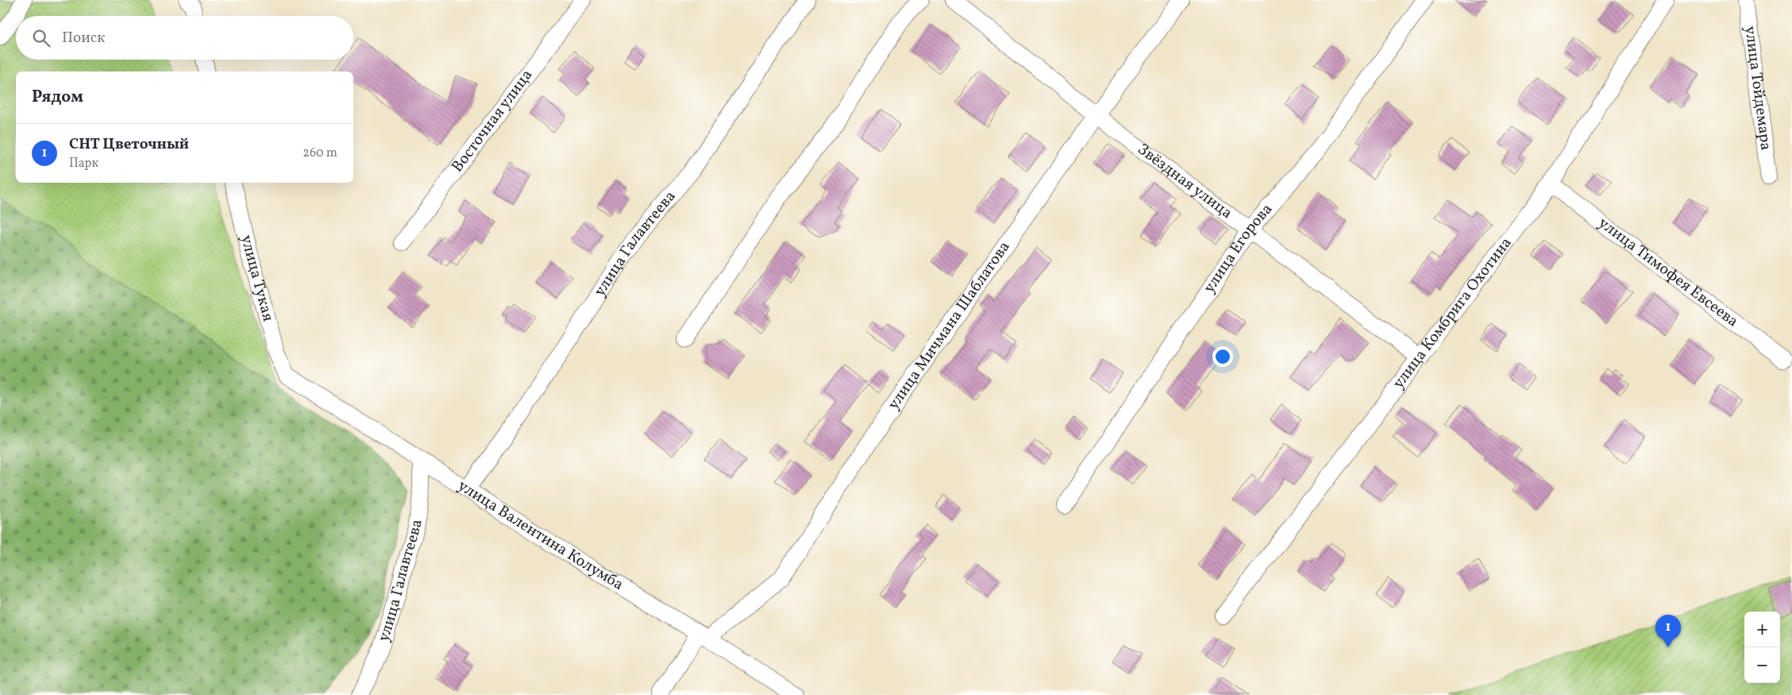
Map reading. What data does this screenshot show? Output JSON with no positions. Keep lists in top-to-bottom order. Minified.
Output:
{"streets":{"street":["улица Тойдемара","Восточная улица","Звёздная улица","улица Галавтеева","улица Егорова","улица Тимофея Евсеева","улица Тукая","улица Комбрига Охотина","улица Мичмана Шаблатова","улица Валентина Колумба"]},"crossings":[["Звёздная улица","улица Егорова"],["Звёздная улица","улица Комбрига Охотина"],["Звёздная улица","улица Мичмана Шаблатова"],["улица Галавтеева","улица Валентина Колумба"],["улица Тимофея Евсеева","улица Комбрига Охотина"],["улица Тукая","улица Валентина Колумба"],["улица Мичмана Шаблатова","улица Валентина Колумба"]],"page":{"search":"Поиск","heading":"Рядом","list":[{"mark":"1","name":"СНТ Цветочный","note":"Парк","value":"260 m"}],"map_buttons":["+","−"],"pins":"1"}}
